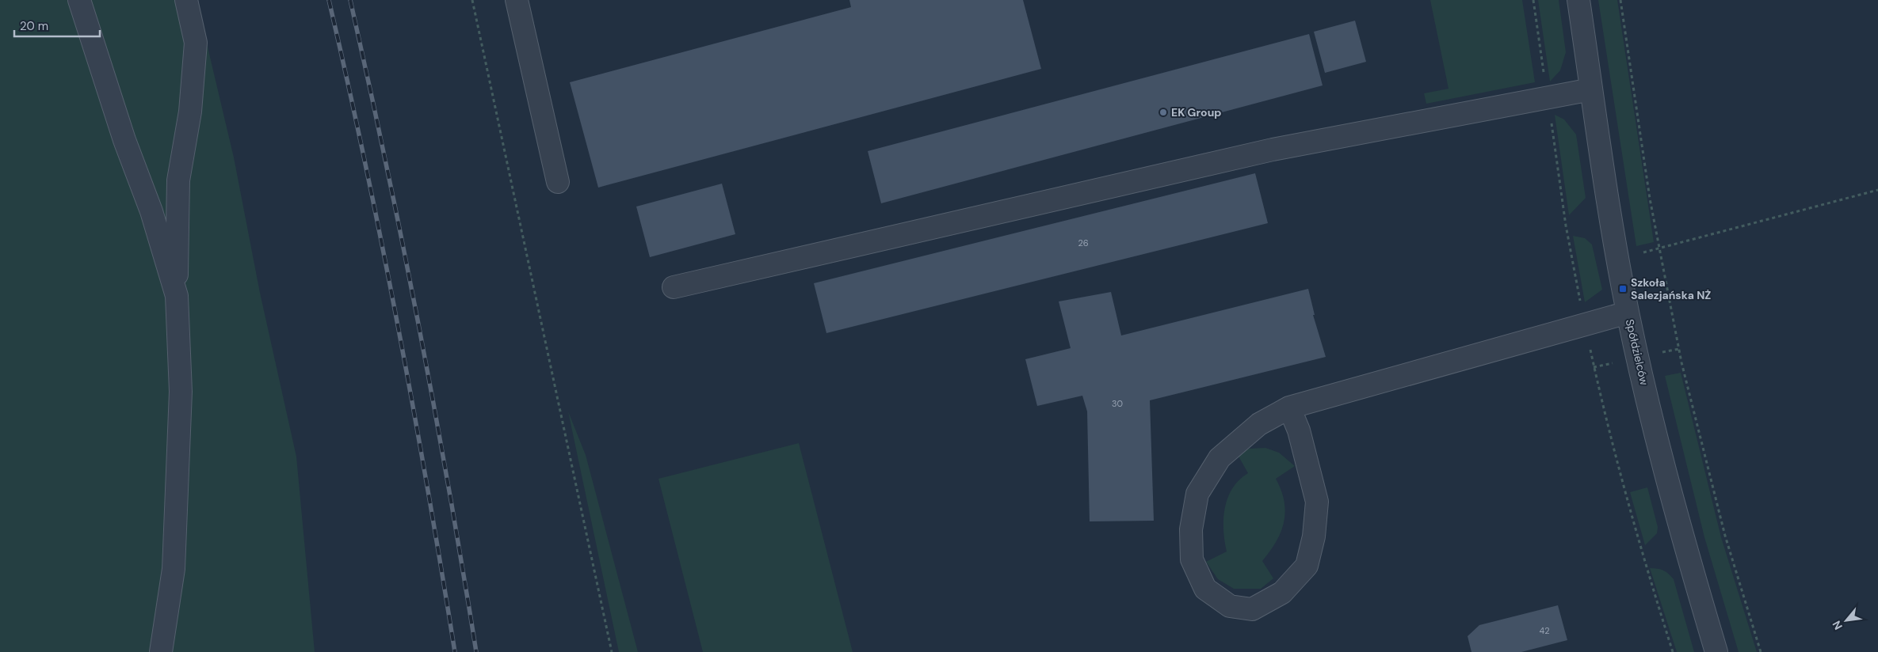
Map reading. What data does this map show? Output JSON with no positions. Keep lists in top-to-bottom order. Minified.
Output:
{"streets":{"street":["Spółdzielców"]},"places":{"other":["EK Group"],"transit":["Szkoła Salezjańska NŻ"]},"house_numbers":["26","30","42"],"scale_bar":"20 m","north":"bottom left"}
